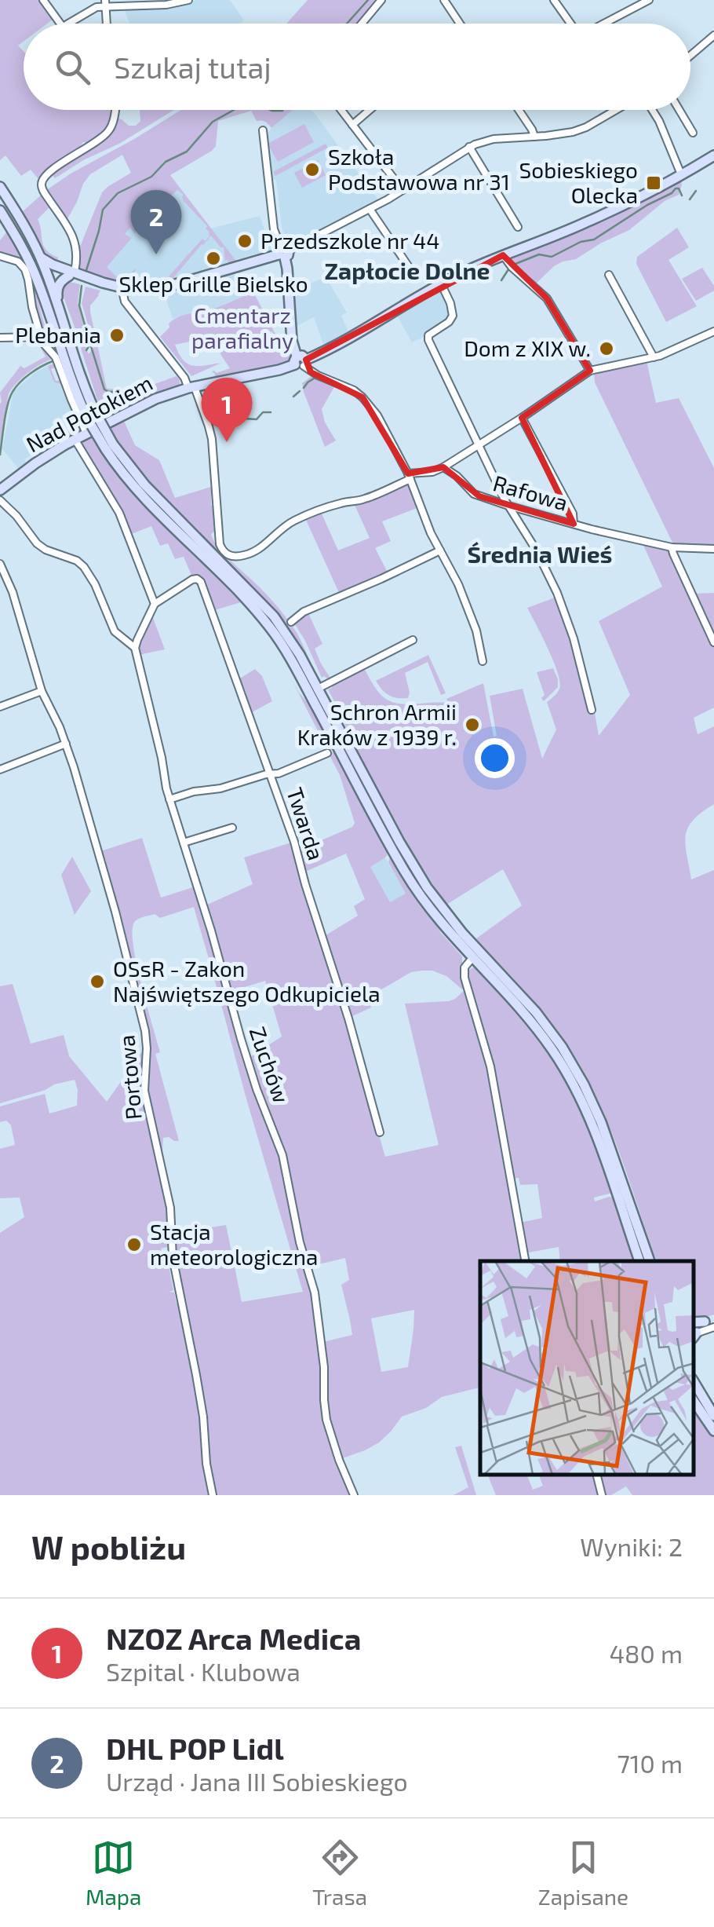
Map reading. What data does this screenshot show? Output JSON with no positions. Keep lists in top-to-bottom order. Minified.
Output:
{"streets":{"main road":["Nad Potokiem"],"street":["Rafowa","Twarda","Zuchów","Portowa"]},"districts":["Zapłocie Dolne","Średnia Wieś"],"parks":["Cmentarz parafialny"],"places":{"other":["Szkoła Podstawowa nr 31","Przedszkole nr 44","Sklep Grille Bielsko","Plebania","Dom z XIX w.","Schron Armii Kraków z 1939 r.","OSsR - Zakon Najświętszego Odkupiciela","Stacja meteorologiczna"],"transit":["Sobieskiego Olecka"]},"page":{"search":"Szukaj tutaj","pins":["2","1"],"heading":["W pobliżu","Wyniki: 2"],"list":[{"mark":"1","name":"NZOZ Arca Medica","note":"Szpital · Klubowa","value":"480 m"},{"mark":"2","name":"DHL POP Lidl","note":"Urząd · Jana III Sobieskiego","value":"710 m"}],"nav":["Mapa","Trasa","Zapisane"]}}
